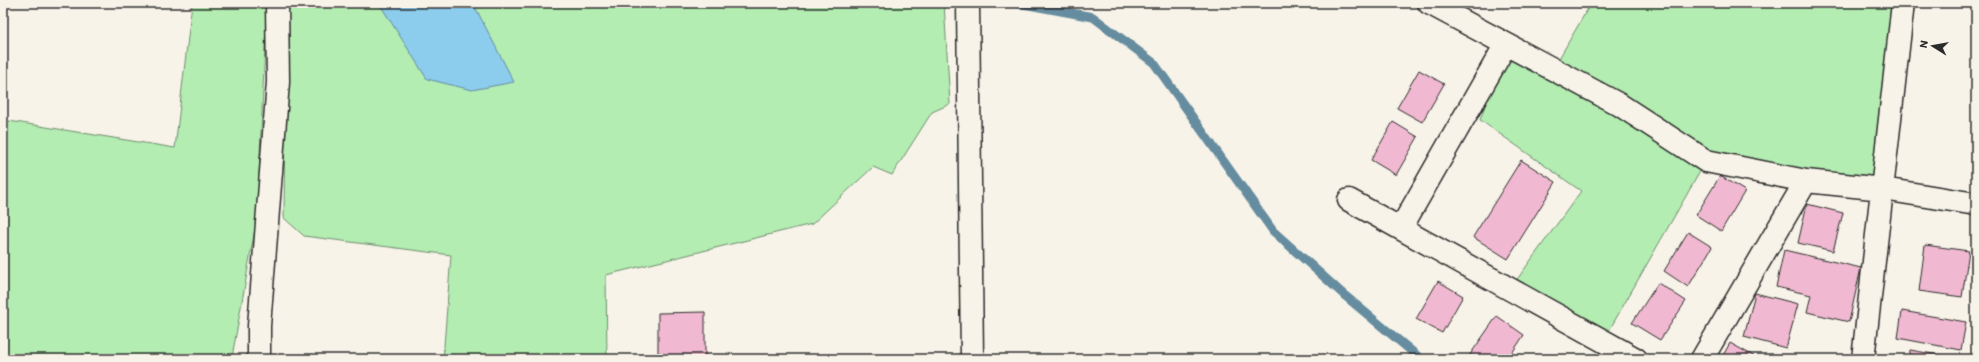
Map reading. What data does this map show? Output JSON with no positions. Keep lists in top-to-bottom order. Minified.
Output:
{"north":"left"}
